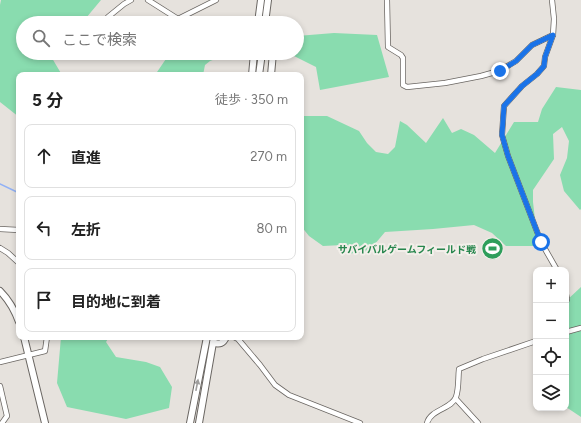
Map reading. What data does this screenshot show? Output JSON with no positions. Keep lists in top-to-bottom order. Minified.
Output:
{"places":{"sports":["サバイバルゲームフィールド戦"]},"page":{"search":"ここで検索","heading":["5 分","徒歩 · 350 m"],"list":[["直進","270 m"],["左折","80 m"],"目的地に到着"],"map_buttons":["+","−"]}}
